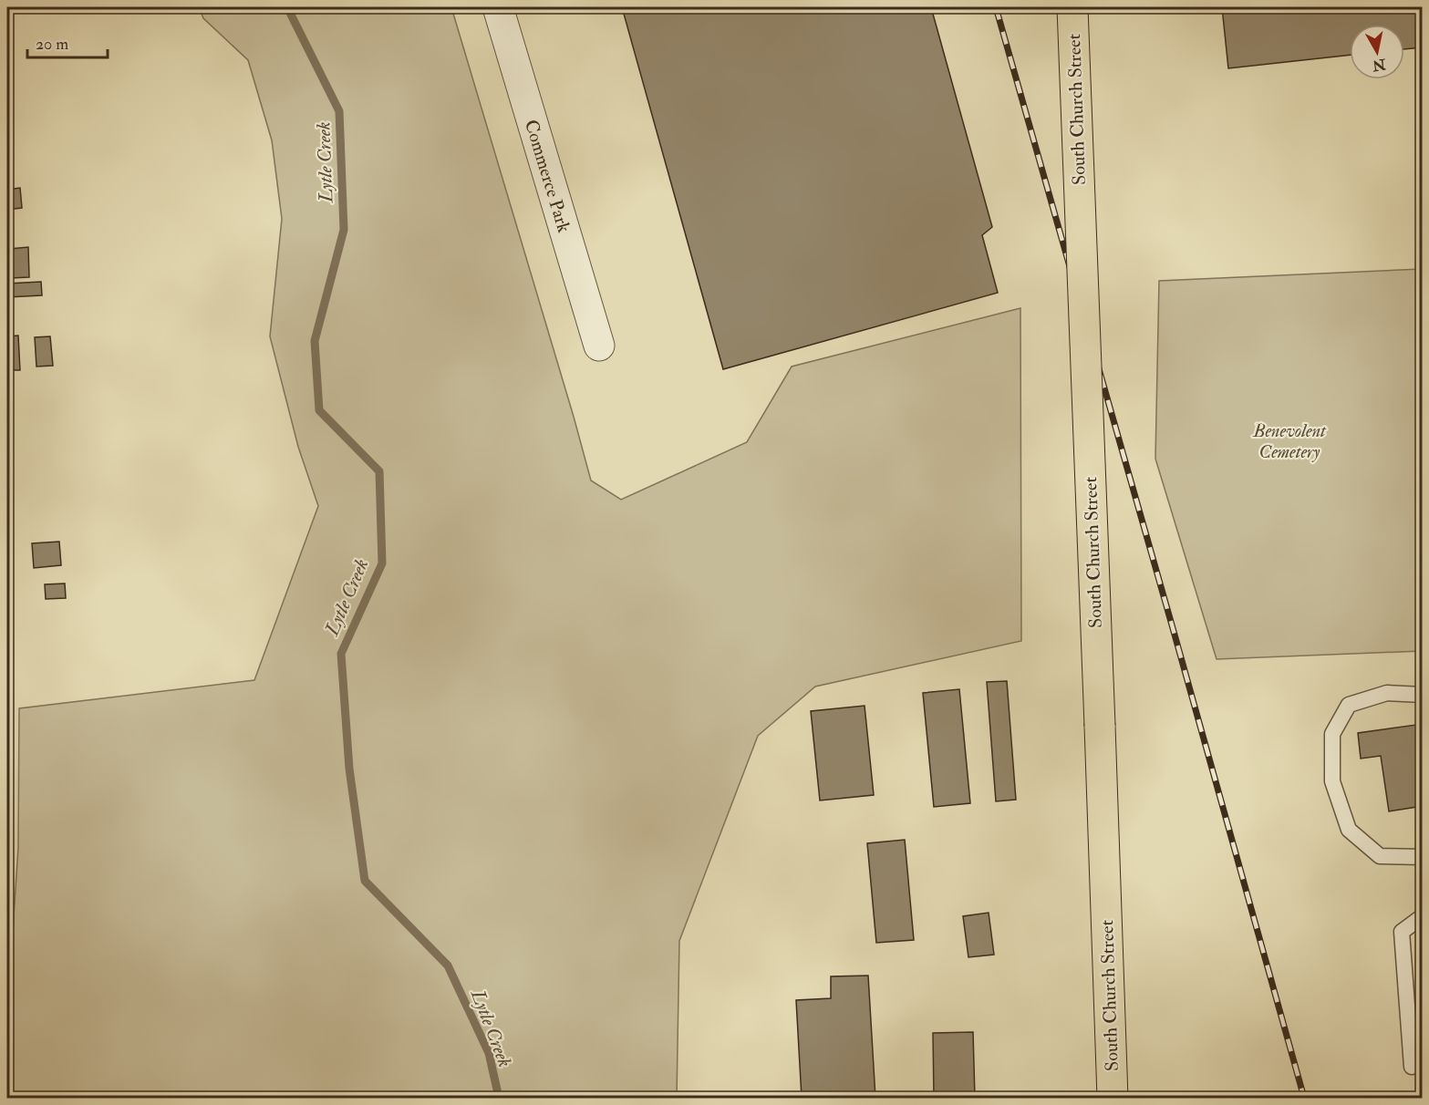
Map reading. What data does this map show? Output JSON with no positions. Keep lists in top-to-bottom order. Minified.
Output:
{"streets":{"main road":["South Church Street"],"street":["Commerce Park"]},"water":["Lytle Creek"],"parks":["Benevolent Cemetery"],"scale_bar":"20 m","north":"bottom"}
